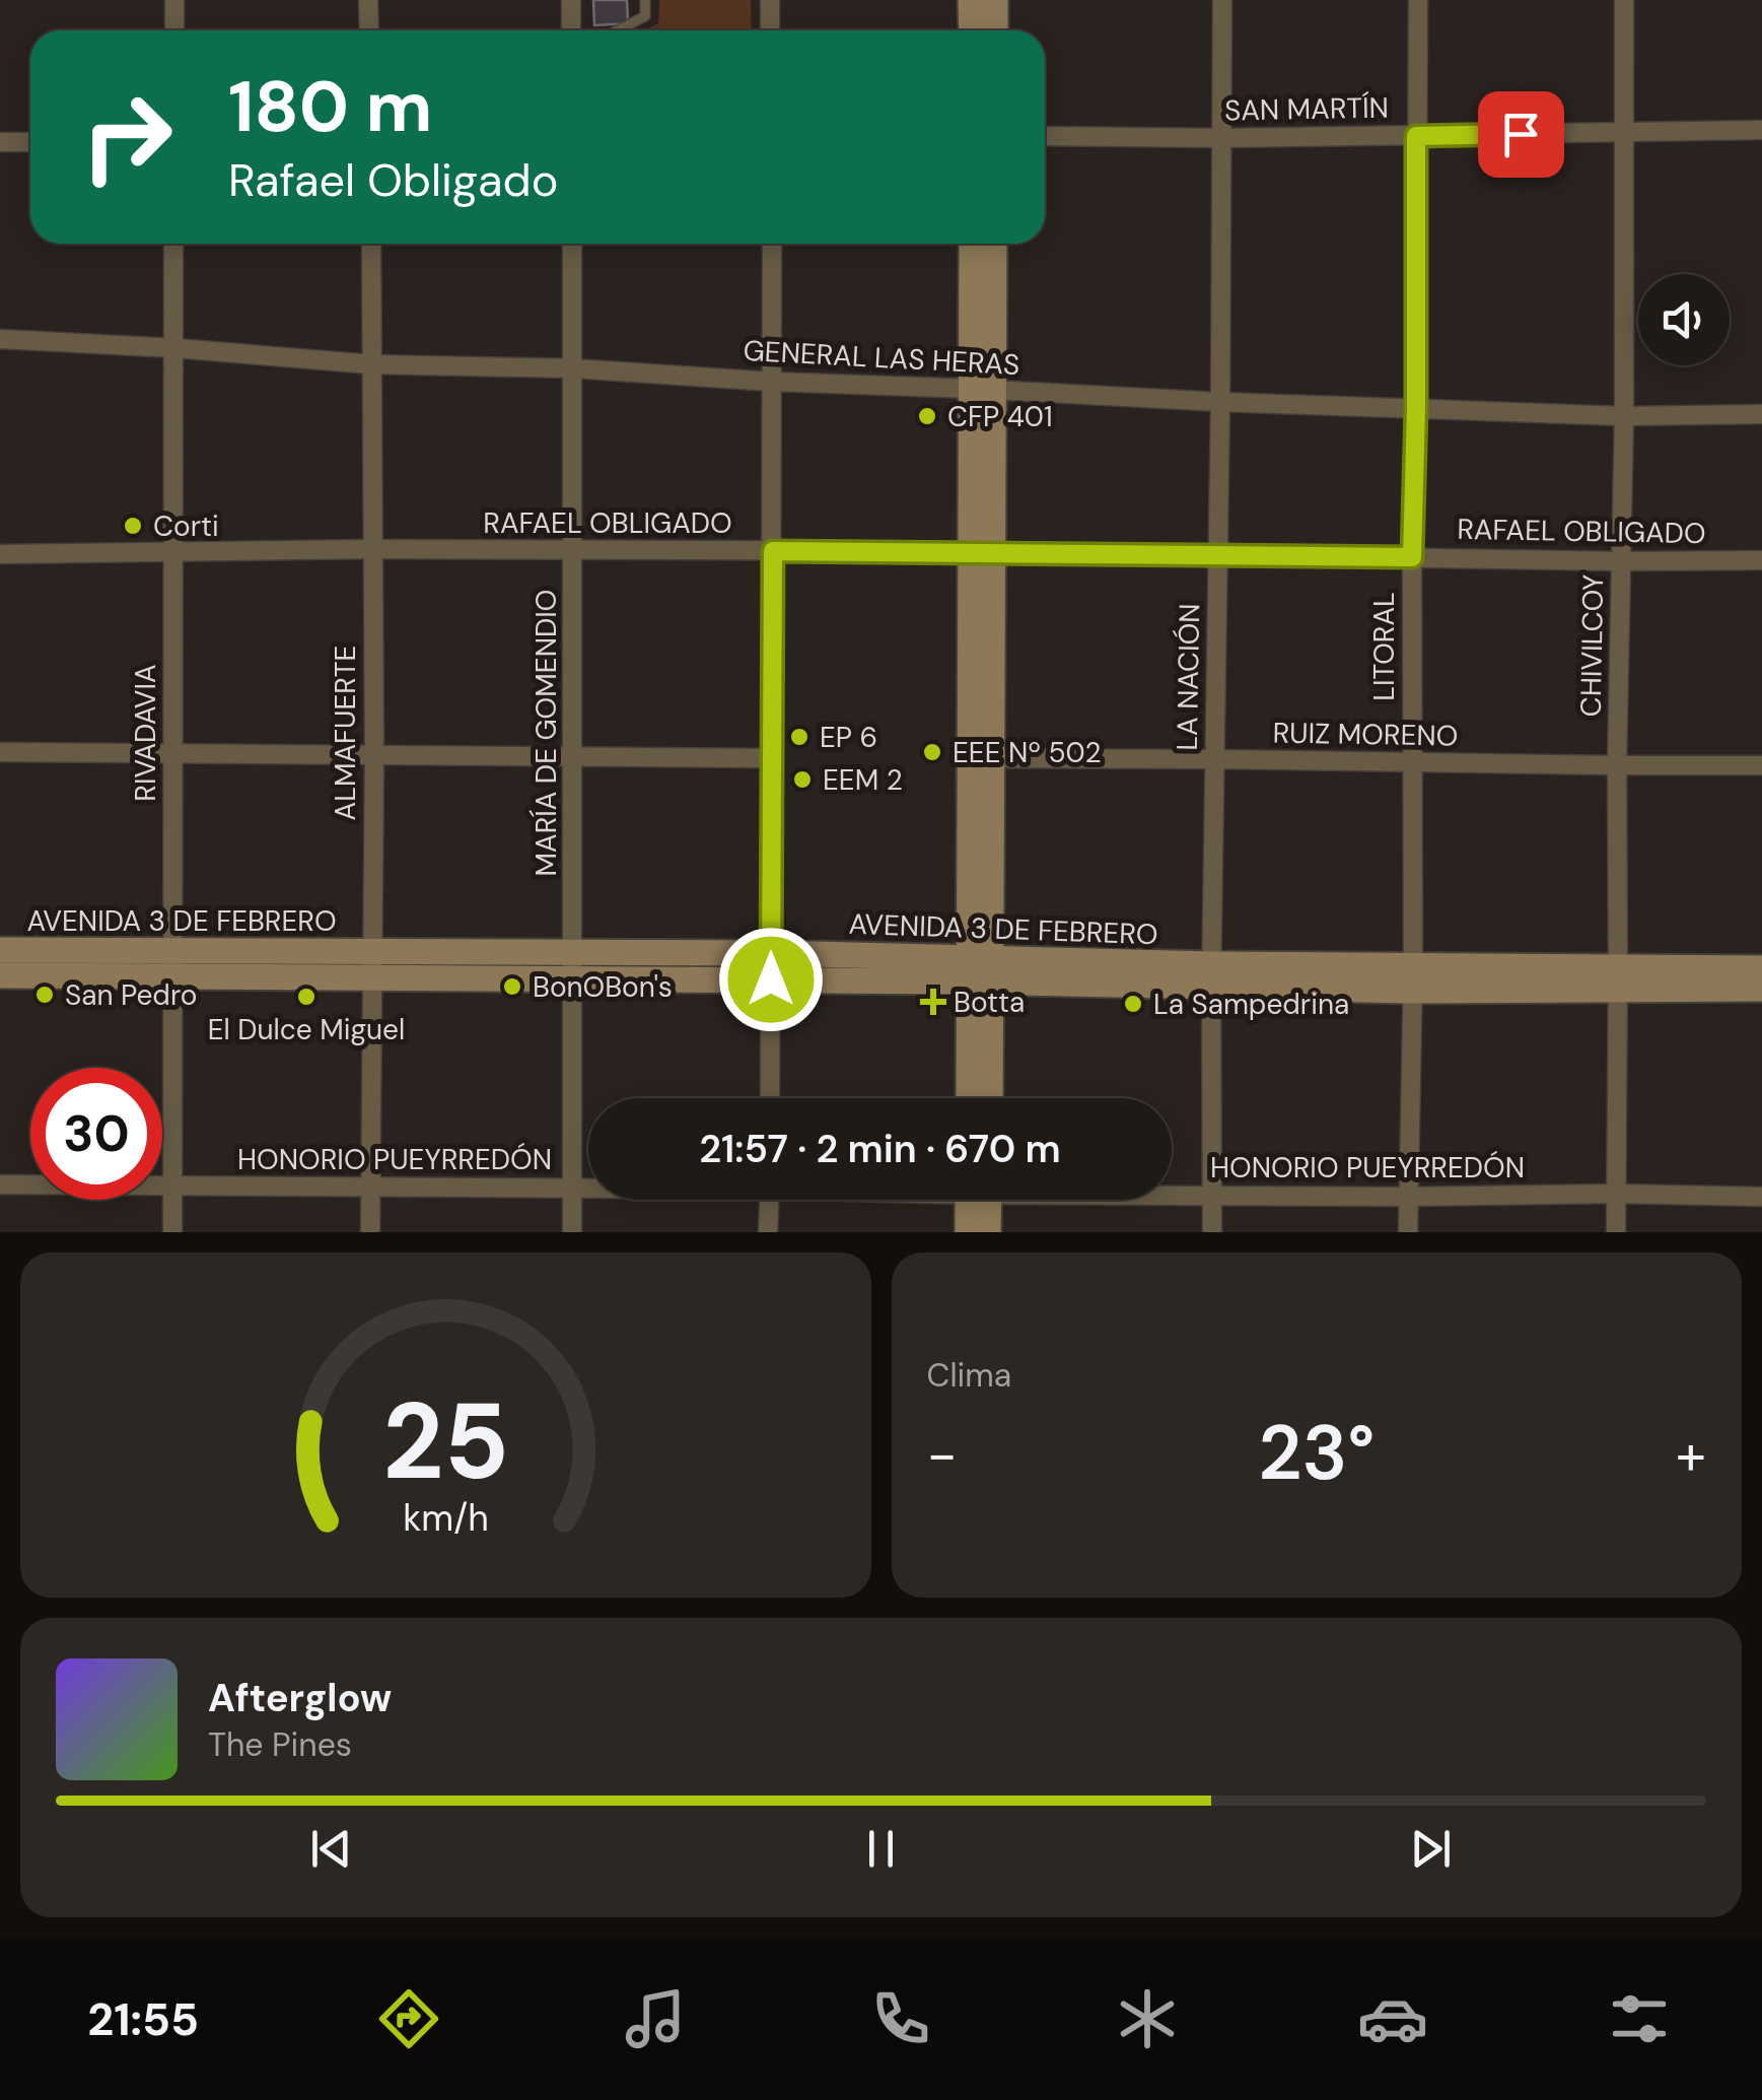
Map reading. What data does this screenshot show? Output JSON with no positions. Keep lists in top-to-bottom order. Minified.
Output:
{"streets":{"main road":["AVENIDA 3 DE FEBRERO"],"street":["SAN MARTÍN","GENERAL LAS HERAS","RAFAEL OBLIGADO","CHIVILCOY","LITORAL","LA NACIÓN","RIVADAVIA","ALMAFUERTE","MARÍA DE GOMENDIO","RUIZ MORENO","HONORIO PUEYRREDÓN"]},"crossings":[["SAN MARTÍN","CHIVILCOY"],["SAN MARTÍN","LITORAL"],["SAN MARTÍN","LA NACIÓN"],["GENERAL LAS HERAS","CHIVILCOY"],["GENERAL LAS HERAS","LITORAL"],["GENERAL LAS HERAS","LA NACIÓN"],["GENERAL LAS HERAS","RIVADAVIA"],["GENERAL LAS HERAS","ALMAFUERTE"],["GENERAL LAS HERAS","MARÍA DE GOMENDIO"],["RAFAEL OBLIGADO","CHIVILCOY"],["RAFAEL OBLIGADO","LITORAL"],["RAFAEL OBLIGADO","LA NACIÓN"],["RAFAEL OBLIGADO","RIVADAVIA"],["RAFAEL OBLIGADO","ALMAFUERTE"],["RAFAEL OBLIGADO","MARÍA DE GOMENDIO"],["CHIVILCOY","RUIZ MORENO"],["CHIVILCOY","AVENIDA 3 DE FEBRERO"],["CHIVILCOY","HONORIO PUEYRREDÓN"],["LITORAL","RUIZ MORENO"],["LITORAL","AVENIDA 3 DE FEBRERO"],["LITORAL","HONORIO PUEYRREDÓN"],["LA NACIÓN","RUIZ MORENO"],["LA NACIÓN","AVENIDA 3 DE FEBRERO"],["LA NACIÓN","HONORIO PUEYRREDÓN"],["RIVADAVIA","AVENIDA 3 DE FEBRERO"],["RIVADAVIA","HONORIO PUEYRREDÓN"],["ALMAFUERTE","AVENIDA 3 DE FEBRERO"],["ALMAFUERTE","HONORIO PUEYRREDÓN"],["MARÍA DE GOMENDIO","AVENIDA 3 DE FEBRERO"],["MARÍA DE GOMENDIO","HONORIO PUEYRREDÓN"]],"places":{"other":["CFP 401","Corti","EP 6","EEE Nº 502","EEM 2","BonOBon's","San Pedro","El Dulce Miguel","La Sampedrina"],"health":["Botta"]},"page":{"turn":["180 m","Rafael Obligado"],"limit":"30","trip":"21:57 · 2 min · 670 m","tile":"Clima","heat":["−","23°","+"],"song":["Afterglow","The Pines"],"tabs":"21:55","gauge":["25","km/h"]}}
